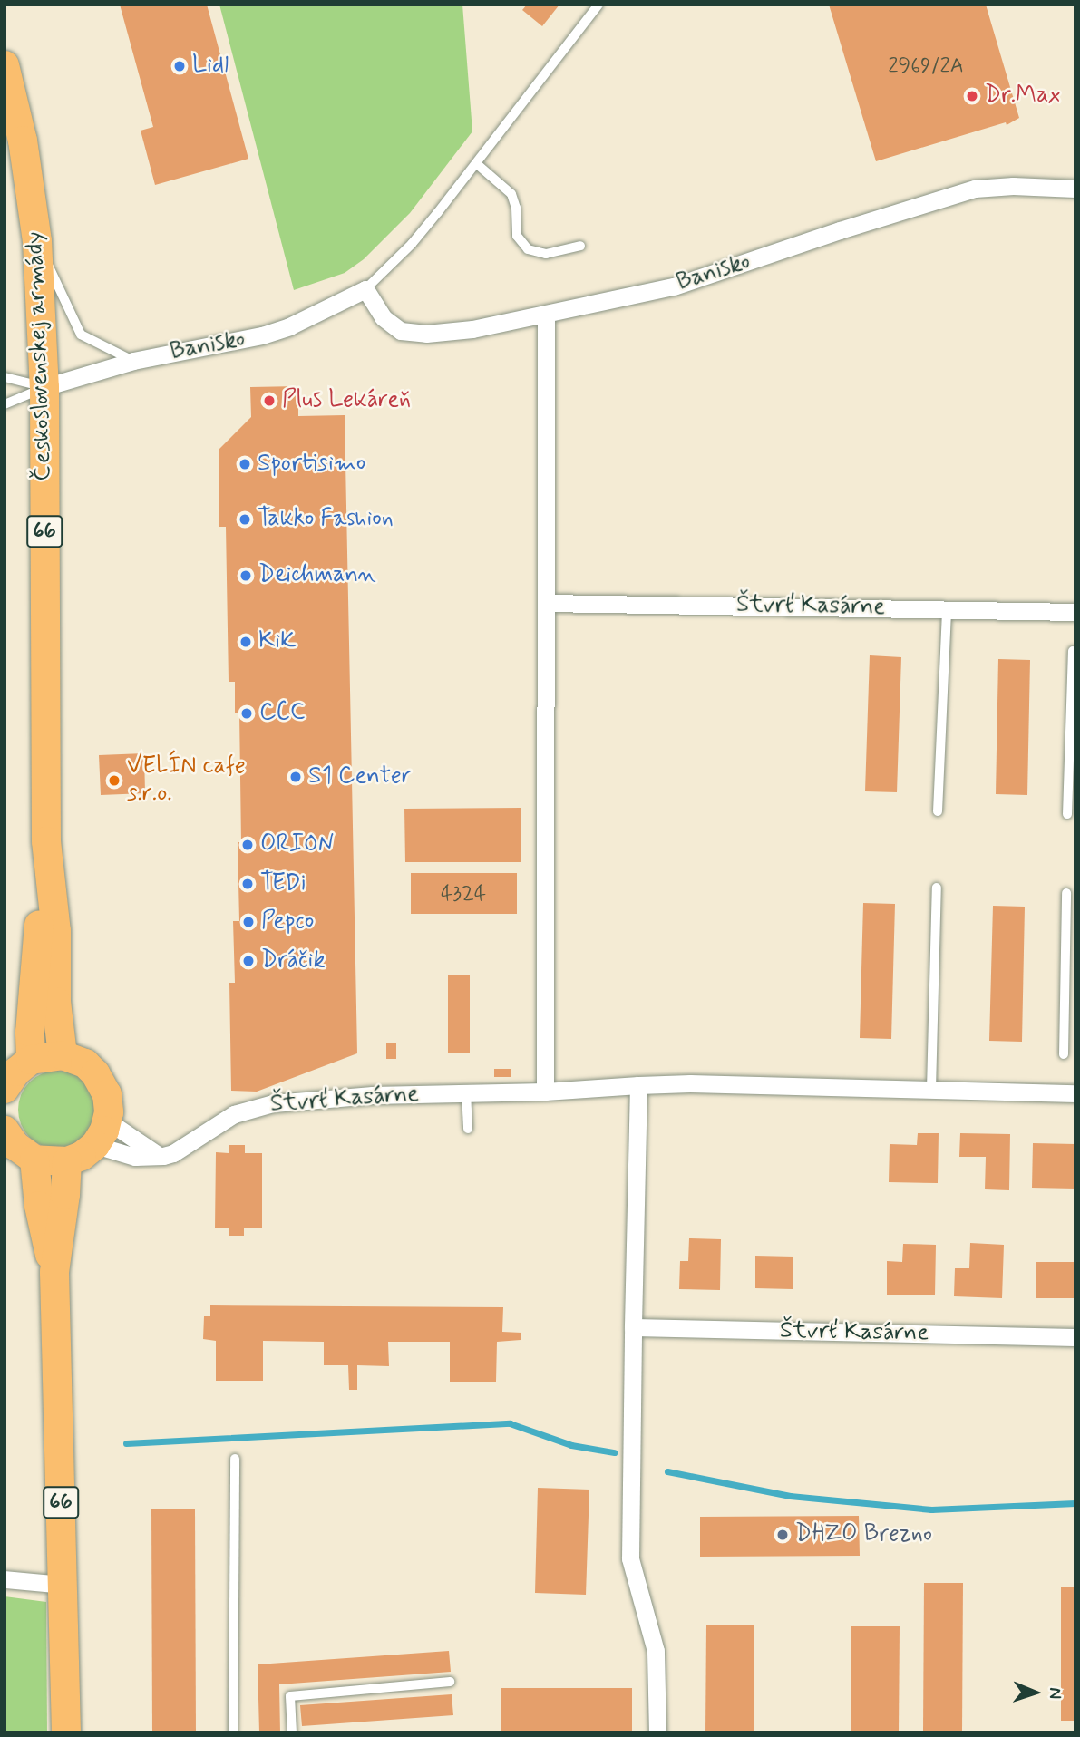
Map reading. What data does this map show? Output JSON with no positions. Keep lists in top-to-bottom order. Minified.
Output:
{"streets":{"main road":["Československej armády","66"],"street":["Banisko","Štvrť Kasárne"]},"crossings":[["Banisko","Československej armády"]],"places":["Lidl","Dr.Max","Plus Lekáreň","Sportisimo","Takko Fashion","Deichmann","KiK","CCC","S1 Center","VELÍN cafe s.r.o.","ORION","TEDi","Pepco","Dráčik","DHZO Brezno"],"house_numbers":["2969/2A","4324"],"north":"right"}
